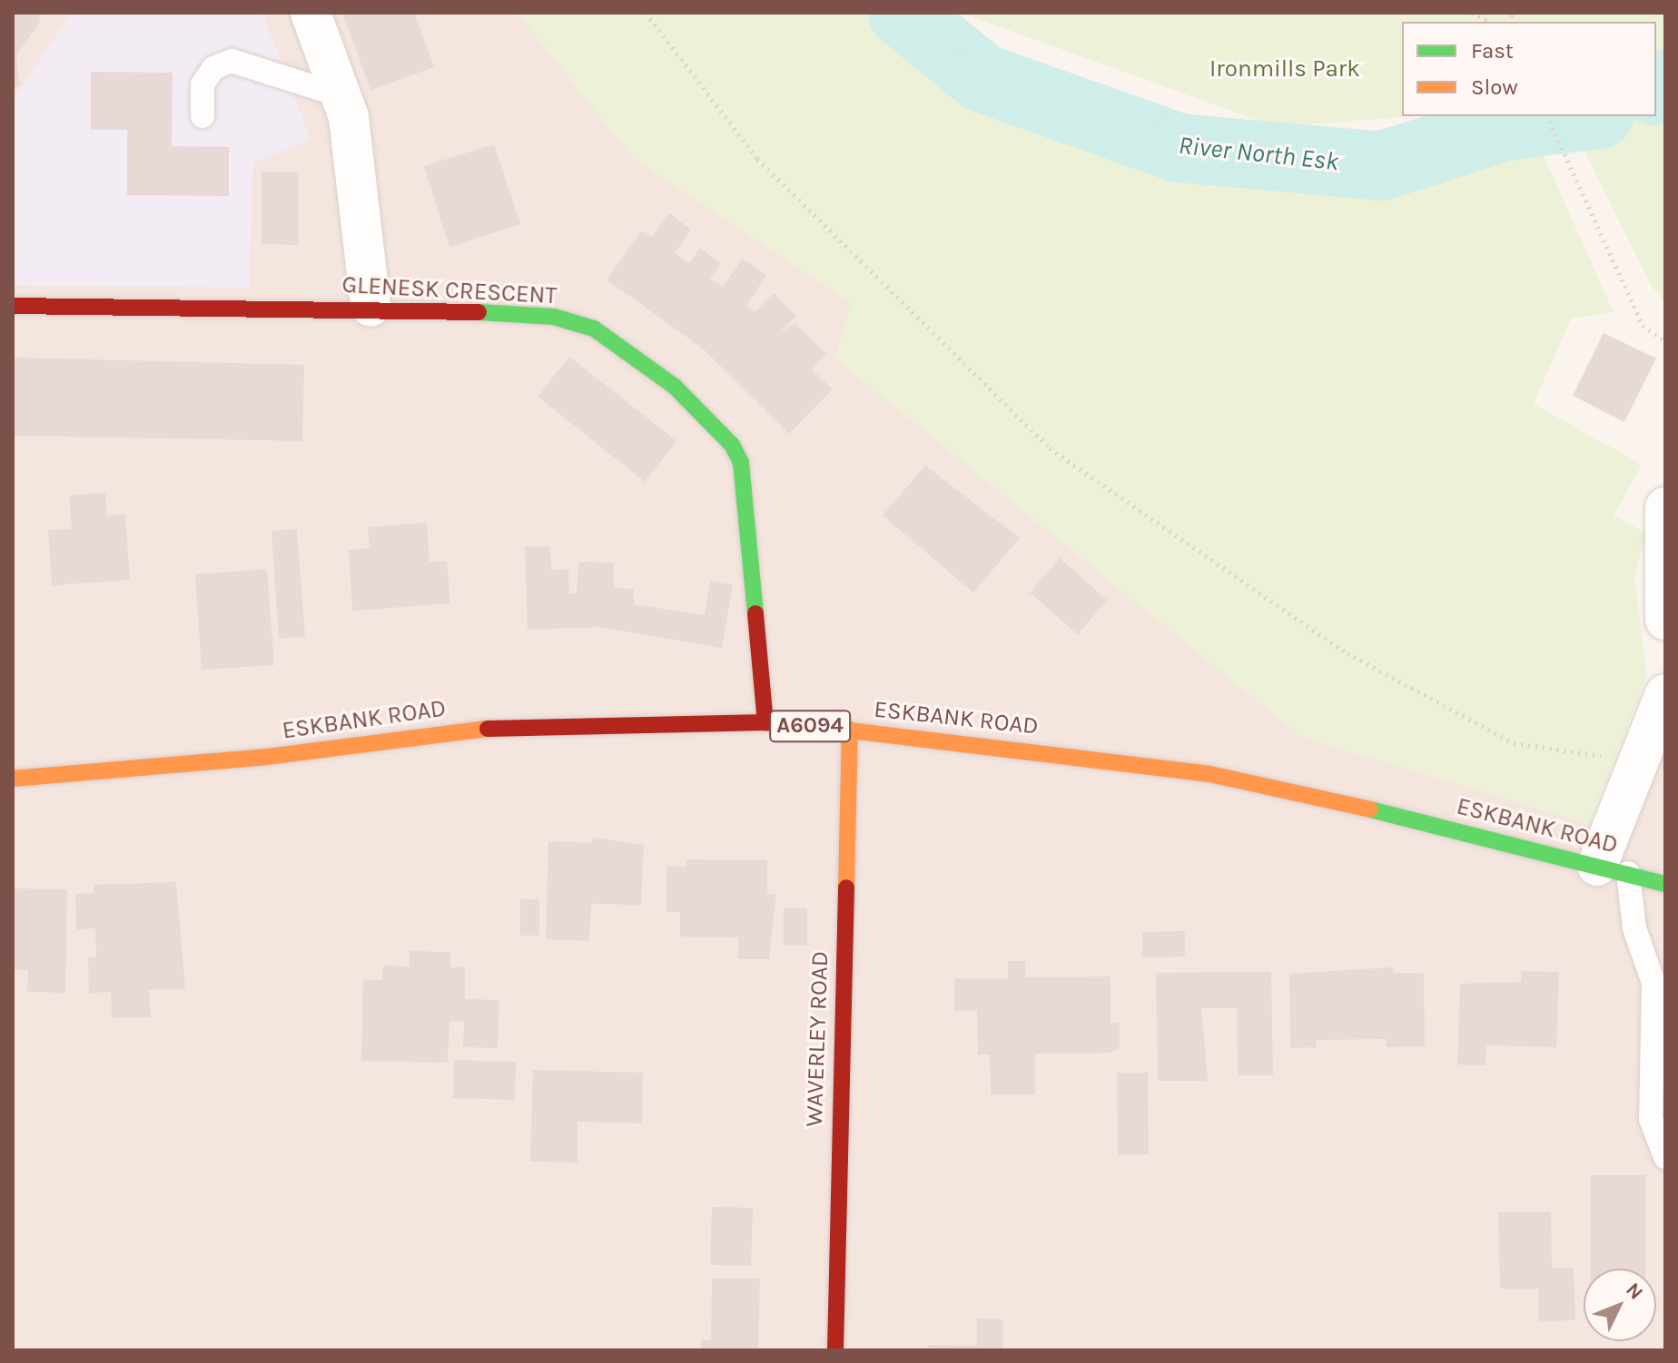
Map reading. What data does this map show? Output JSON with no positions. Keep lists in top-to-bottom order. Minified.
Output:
{"streets":{"street":["GLENESK CRESCENT","ESKBANK ROAD","A6094","WAVERLEY ROAD"]},"crossings":[["GLENESK CRESCENT","ESKBANK ROAD"],["ESKBANK ROAD","WAVERLEY ROAD"]],"water":["River North Esk"],"parks":["Ironmills Park"],"legend":["Fast","Slow"],"north":"top right"}
